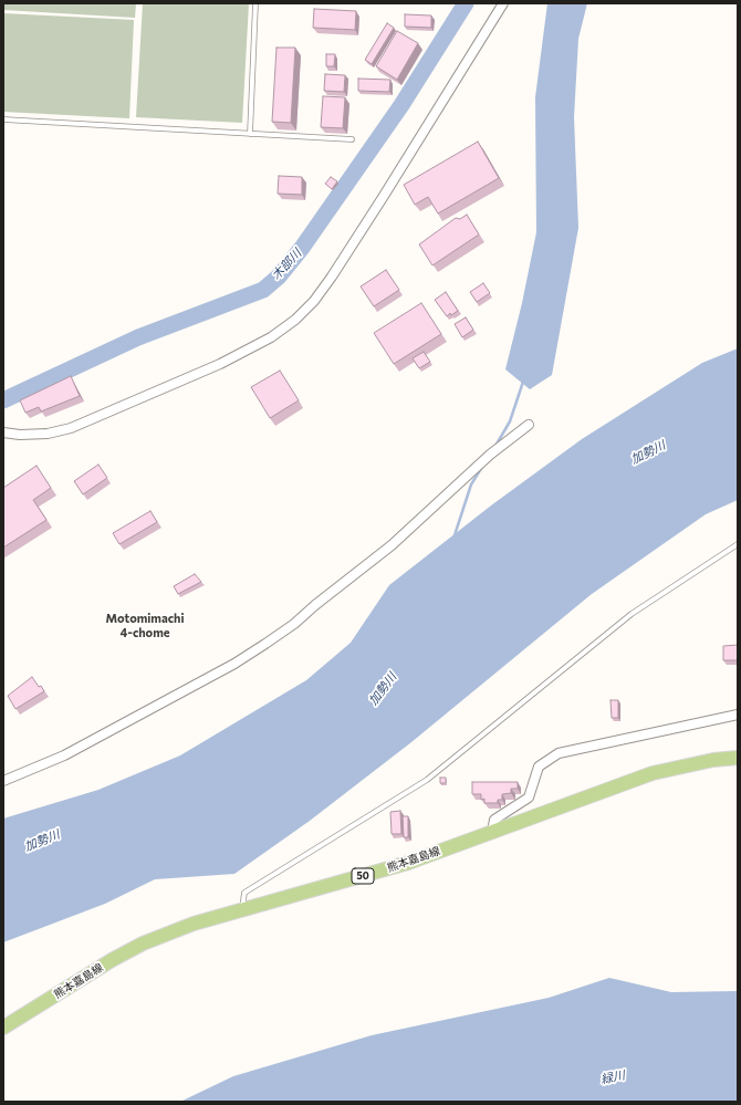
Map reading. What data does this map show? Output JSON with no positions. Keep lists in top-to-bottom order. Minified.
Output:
{"streets":{"main road":["熊本嘉島線","50"]},"districts":["Motomimachi 4-chome"],"water":["木部川","加勢川","緑川"]}
